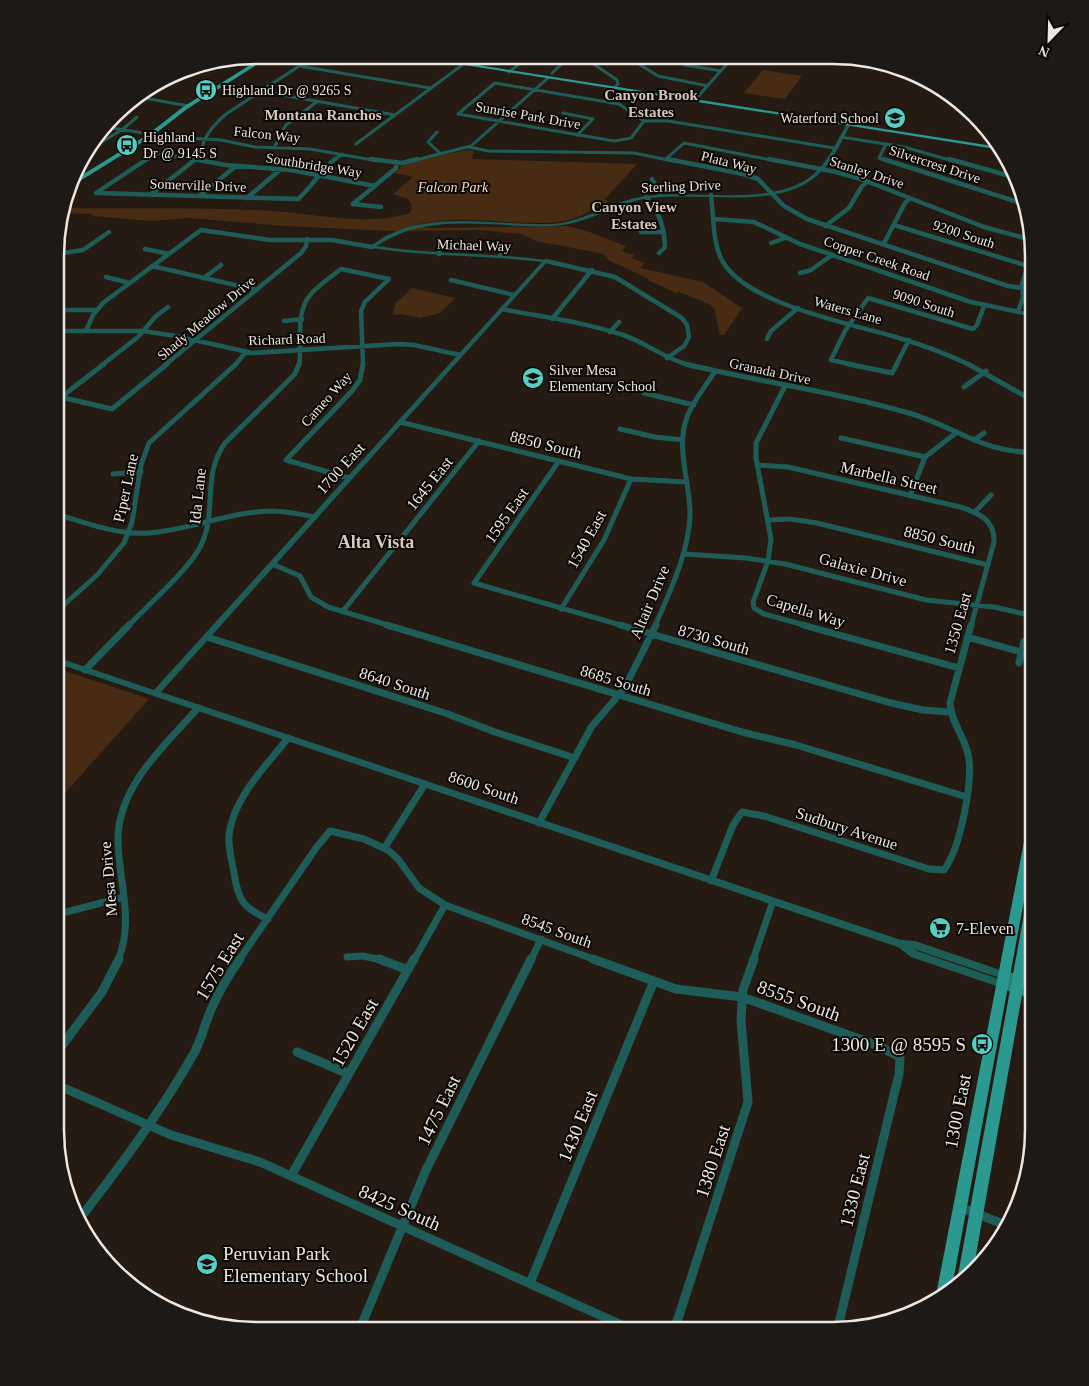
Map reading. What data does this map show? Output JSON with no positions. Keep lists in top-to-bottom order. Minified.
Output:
{"streets":{"main road":["8600 South","1300 East"],"street":["Sunrise Park Drive","Falcon Way","Plata Way","Silvercrest Drive","Southbridge Way","Stanley Drive","Somerville Drive","Sterling Drive","9200 South","Michael Way","Copper Creek Road","9090 South","Waters Lane","Shady Meadow Drive","Richard Road","Granada Drive","Cameo Way","8850 South","1700 East","Marbella Street","1645 East","Piper Lane","Ida Lane","1595 East","1540 East","Galaxie Drive","Altair Drive","Capella Way","1350 East","8730 South","8685 South","8640 South","Sudbury Avenue","Mesa Drive","8545 South","1575 East","8555 South","1520 East","1475 East","1430 East","1380 East","1330 East","8425 South"]},"crossings":[["Plata Way","Stanley Drive"],["Plata Way","Sterling Drive"],["Southbridge Way","Somerville Drive"],["Stanley Drive","Sterling Drive"],["Sterling Drive","Michael Way"],["Sterling Drive","Waters Lane"],["Michael Way","Shady Meadow Drive"],["Michael Way","Granada Drive"],["Michael Way","1700 East"],["Copper Creek Road","9090 South"],["Copper Creek Road","Waters Lane"],["9090 South","Waters Lane"],["Shady Meadow Drive","Richard Road"],["Richard Road","Cameo Way"],["Richard Road","1700 East"],["Richard Road","Piper Lane"],["Richard Road","Ida Lane"],["Granada Drive","1700 East"],["Granada Drive","Altair Drive"],["Granada Drive","Capella Way"],["Cameo Way","1700 East"],["Cameo Way","Ida Lane"],["8850 South","1700 East"],["8850 South","1645 East"],["8850 South","1595 East"],["8850 South","1540 East"],["8850 South","Altair Drive"],["8850 South","Capella Way"],["8850 South","1350 East"],["1700 East","8685 South"],["1700 East","8640 South"],["1700 East","8600 South"],["Marbella Street","Capella Way"],["Marbella Street","1350 East"],["1645 East","8685 South"],["Ida Lane","8600 South"],["1595 East","8730 South"],["1540 East","8730 South"],["Galaxie Drive","Altair Drive"],["Galaxie Drive","Capella Way"],["Galaxie Drive","1350 East"],["Altair Drive","8730 South"],["Altair Drive","8685 South"],["Altair Drive","8640 South"],["Altair Drive","8600 South"],["Capella Way","1350 East"],["1350 East","8730 South"],["8685 South","Sudbury Avenue"],["8600 South","Sudbury Avenue"],["8600 South","Mesa Drive"],["8600 South","1300 East"],["8600 South","1380 East"],["8545 South","1575 East"],["8545 South","8555 South"],["8545 South","1520 East"],["8545 South","1475 East"],["8545 South","1430 East"],["8545 South","1380 East"],["1575 East","8425 South"],["8555 South","1380 East"],["8555 South","1330 East"],["1520 East","8425 South"],["1475 East","8425 South"],["1430 East","8425 South"]],"districts":["Canyon Brook Estates","Montana Ranchos","Canyon View Estates","Alta Vista"],"parks":["Falcon Park"],"places":{"bus stop":["Highland Dr @ 9265 S","Highland Dr @ 9145 S","1300 E @ 8595 S"],"school or university":["Waterford School","Silver Mesa Elementary School","Peruvian Park Elementary School"],"supermarket":["7-Eleven"]},"north":"bottom left"}
